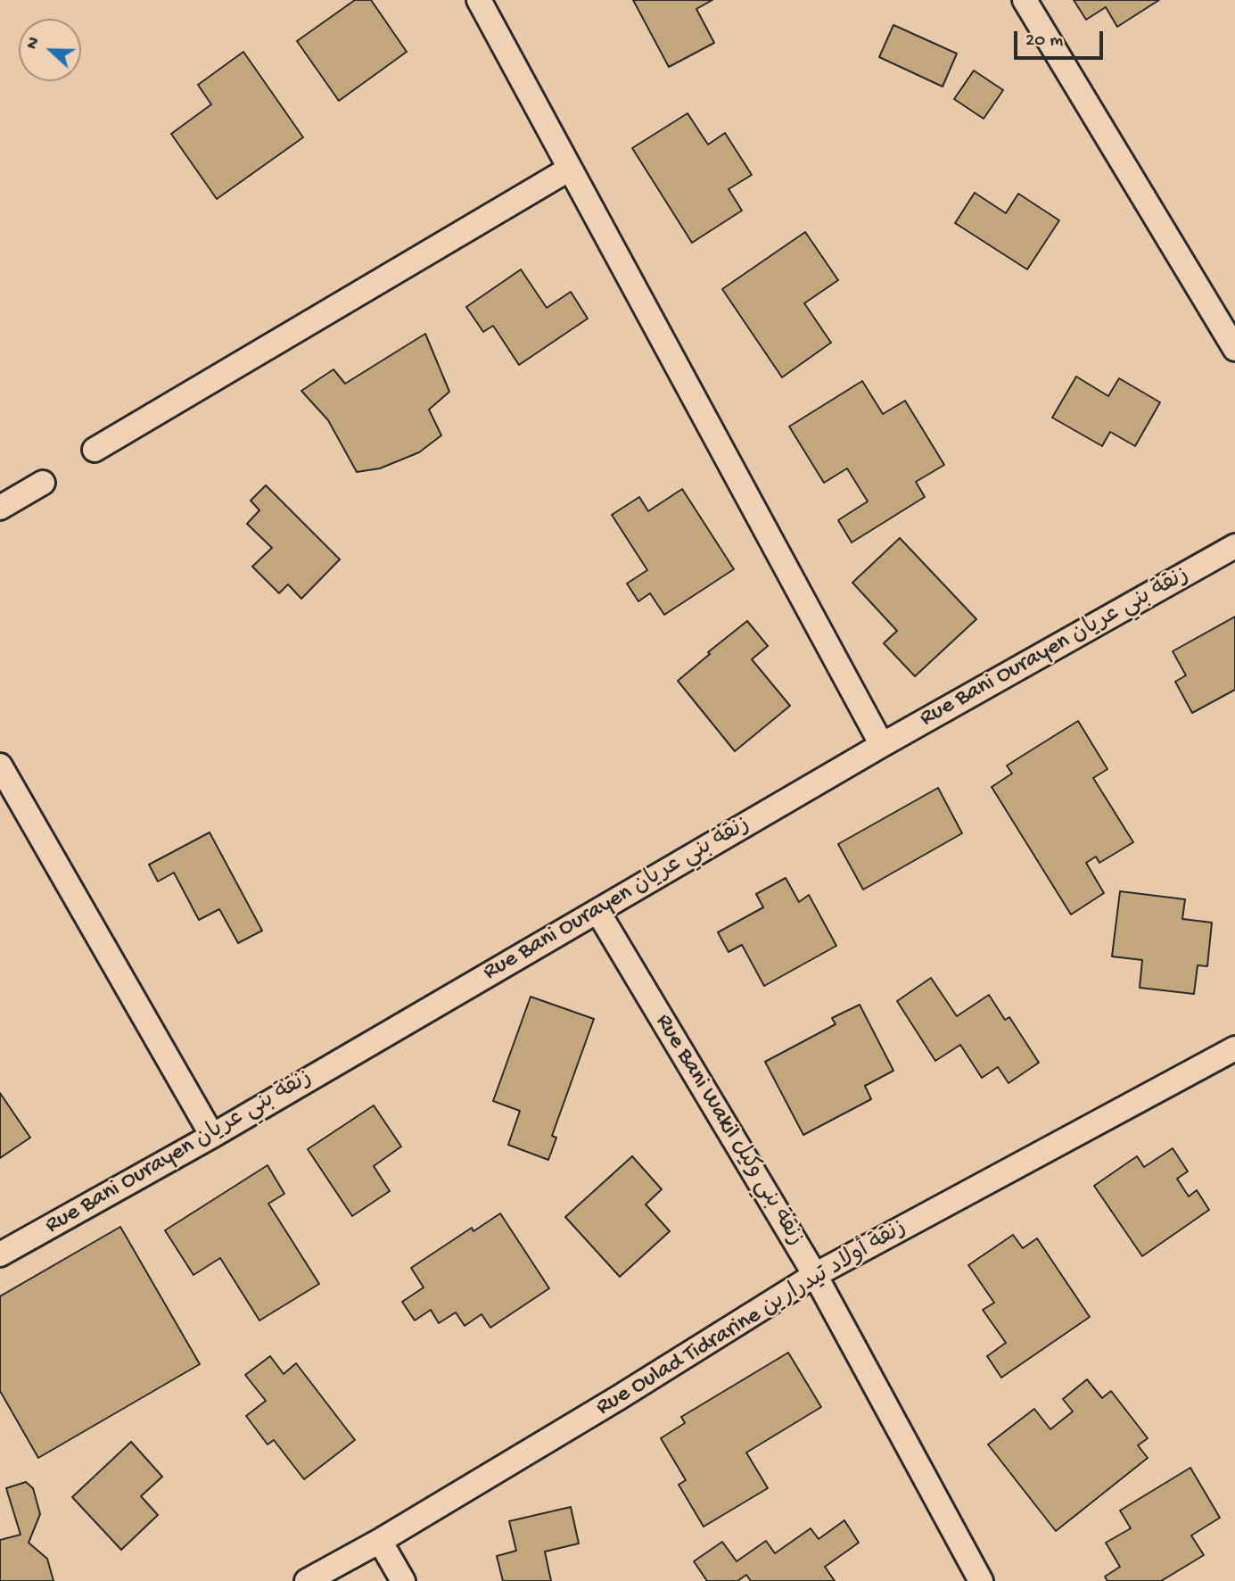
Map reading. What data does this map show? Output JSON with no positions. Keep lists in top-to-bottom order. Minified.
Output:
{"streets":{"street":["Rue Bani Ourayen زنقة بني عريان","Rue Bani Wakil زنقة بني وكيل","Rue Oulad Tidrarine زنقة أولاد تيدرارين"]},"crossings":[["Rue Bani Ourayen زنقة بني عريان","Rue Bani Wakil زنقة بني وكيل"],["Rue Bani Wakil زنقة بني وكيل","Rue Oulad Tidrarine زنقة أولاد تيدرارين"]],"scale_bar":"20 m","north":"left"}
